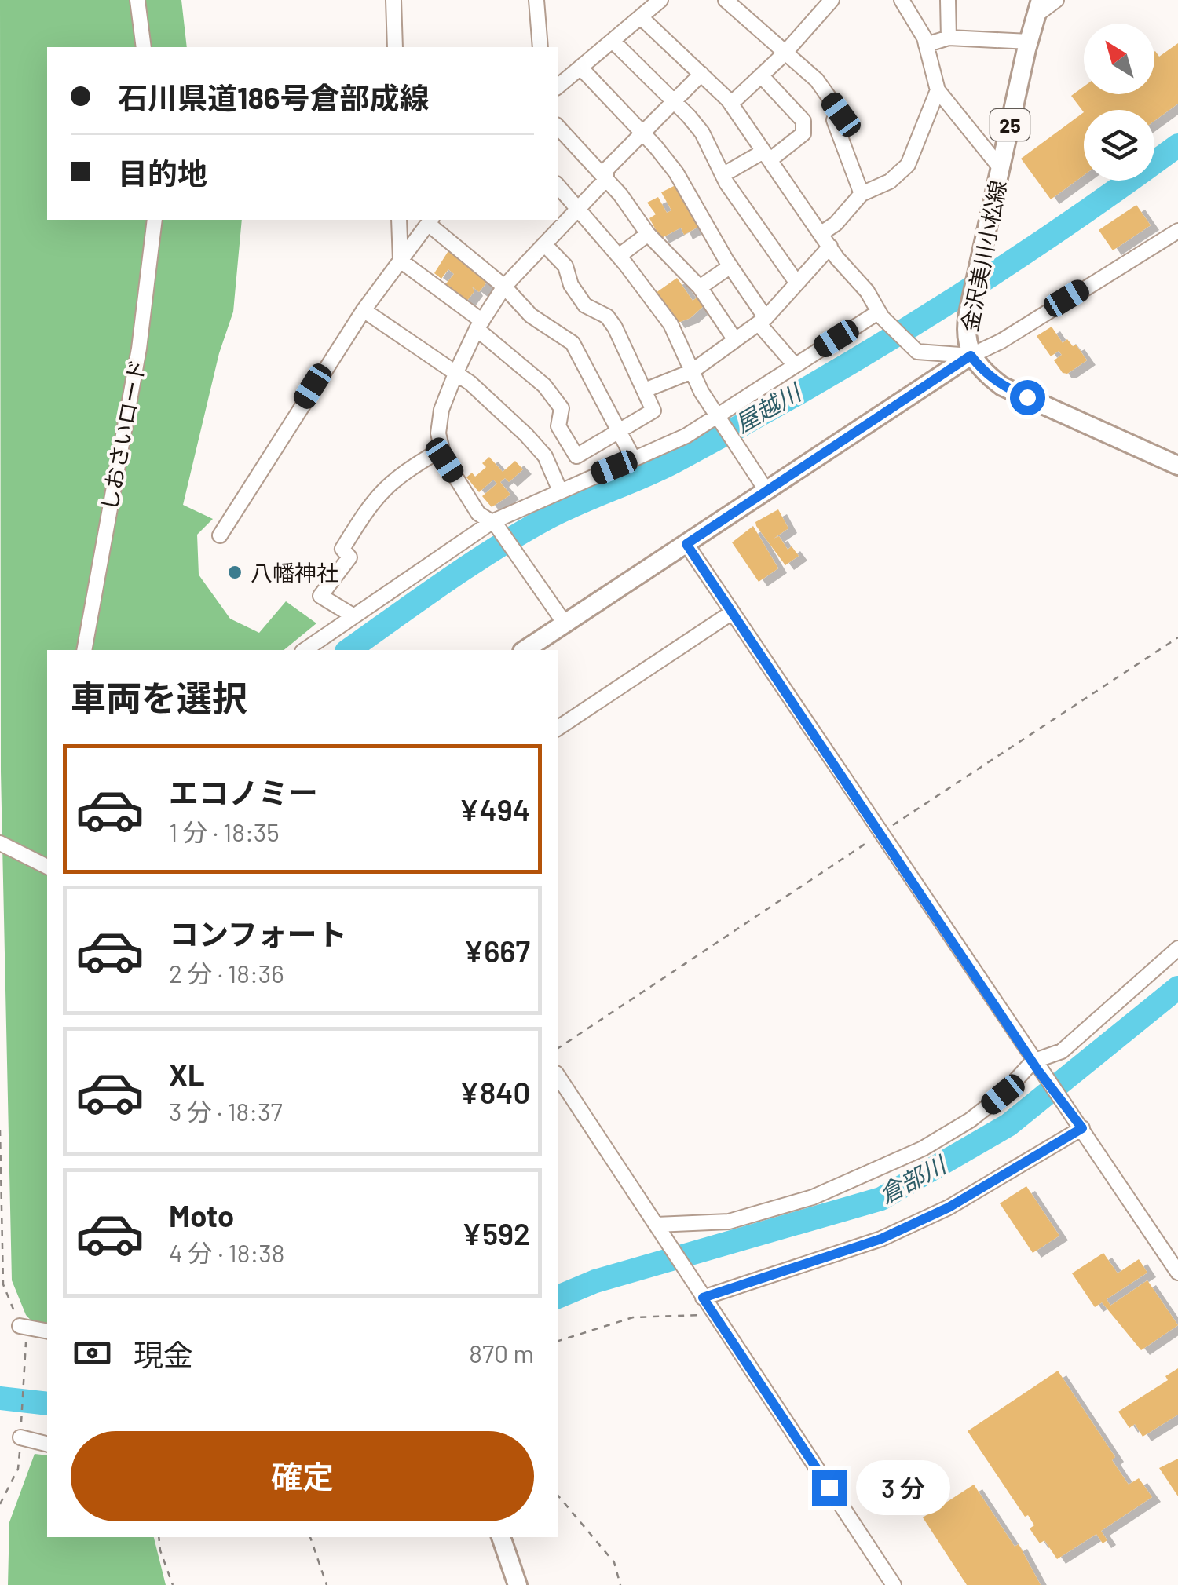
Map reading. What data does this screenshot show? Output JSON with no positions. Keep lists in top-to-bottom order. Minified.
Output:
{"streets":{"main road":["25","金沢美川小松線"],"street":["しおさいロード"]},"water":["屋越川","倉部川"],"places":["八幡神社"],"north":"top left","page":{"banner":["石川県道186号倉部成線","目的地"],"heading":"車両を選択","list":[{"name":"エコノミー","note":"1 分 · 18:35","value":"¥494"},{"name":"コンフォート","note":"2 分 · 18:36","value":"¥667"},{"name":"XL","note":"3 分 · 18:37","value":"¥840"},{"name":"Moto","note":"4 分 · 18:38","value":"¥592"}],"pay":["現金","870 m"],"buttons":"確定","bubble":"3 分"}}
